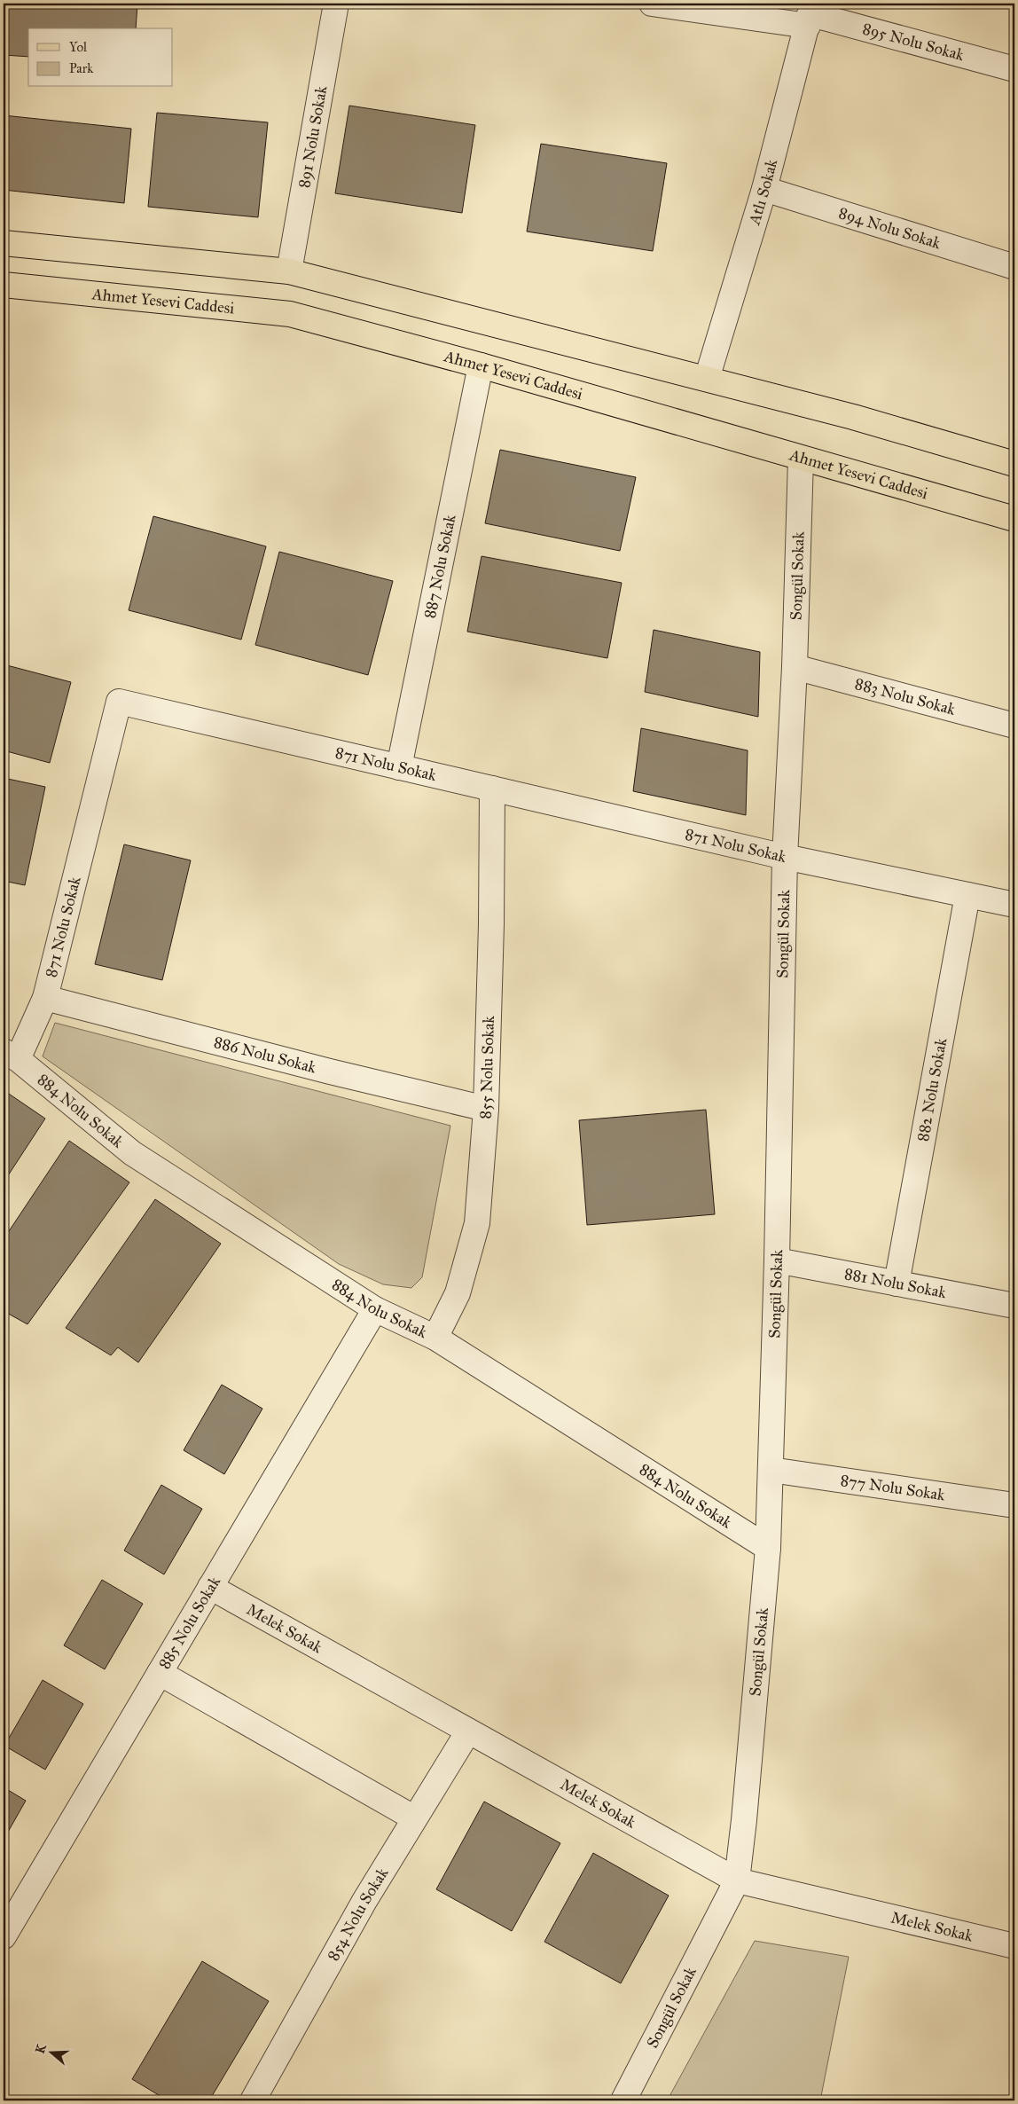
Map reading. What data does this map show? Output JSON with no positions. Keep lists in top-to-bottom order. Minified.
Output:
{"streets":{"main road":["Ahmet Yesevi Caddesi"],"street":["895 Nolu Sokak","891 Nolu Sokak","Atlı Sokak","894 Nolu Sokak","887 Nolu Sokak","Songül Sokak","883 Nolu Sokak","871 Nolu Sokak","886 Nolu Sokak","855 Nolu Sokak","882 Nolu Sokak","884 Nolu Sokak","881 Nolu Sokak","877 Nolu Sokak","885 Nolu Sokak","Melek Sokak","854 Nolu Sokak"]},"crossings":[["895 Nolu Sokak","Atlı Sokak"],["Atlı Sokak","894 Nolu Sokak"],["Ahmet Yesevi Caddesi","887 Nolu Sokak"],["Ahmet Yesevi Caddesi","Songül Sokak"],["887 Nolu Sokak","871 Nolu Sokak"],["Songül Sokak","883 Nolu Sokak"],["Songül Sokak","871 Nolu Sokak"],["Songül Sokak","884 Nolu Sokak"],["Songül Sokak","881 Nolu Sokak"],["Songül Sokak","877 Nolu Sokak"],["Songül Sokak","Melek Sokak"],["871 Nolu Sokak","886 Nolu Sokak"],["871 Nolu Sokak","855 Nolu Sokak"],["871 Nolu Sokak","882 Nolu Sokak"],["871 Nolu Sokak","884 Nolu Sokak"],["886 Nolu Sokak","855 Nolu Sokak"],["855 Nolu Sokak","884 Nolu Sokak"],["882 Nolu Sokak","881 Nolu Sokak"],["884 Nolu Sokak","885 Nolu Sokak"],["885 Nolu Sokak","Melek Sokak"],["Melek Sokak","854 Nolu Sokak"]],"legend":["Yol","Park"],"north":"left"}
